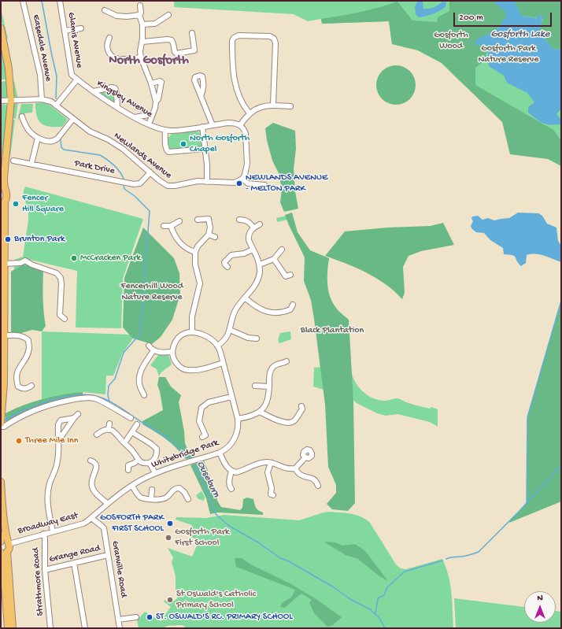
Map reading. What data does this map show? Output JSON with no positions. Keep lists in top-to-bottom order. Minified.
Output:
{"streets":{"street":["Glamis Avenue","Easedale Avenue","Kingsley Avenue","Newlands Avenue","Park Drive","Whitebridge Park","Broadway East","Grange Road","Granville Road","Strathmore Road"]},"crossings":[["Glamis Avenue","Kingsley Avenue"],["Easedale Avenue","Newlands Avenue"],["Newlands Avenue","Park Drive"],["Whitebridge Park","Broadway East"],["Whitebridge Park","Granville Road"],["Broadway East","Granville Road"],["Broadway East","Strathmore Road"],["Grange Road","Granville Road"],["Grange Road","Strathmore Road"]],"districts":["North Gosforth"],"water":["Gosforth Lake","Ouseburn"],"parks":["Gosforth Wood","Gosforth Park Nature Reserve","Fencerhill Wood Nature Reserve","Black Plantation"],"places":["North Gosforth Chapel","NEWLANDS AVENUE - MELTON PARK","Fencer Hill Square","Brunton Park","McCracken Park","Three Mile Inn","GOSFORTH PARK FIRST SCHOOL","Gosforth Park First School","St Oswald's Catholic Primary School","ST. OSWALD'S RC. PRIMARY SCHOOL"],"scale_bar":"200 m","north":"top"}
